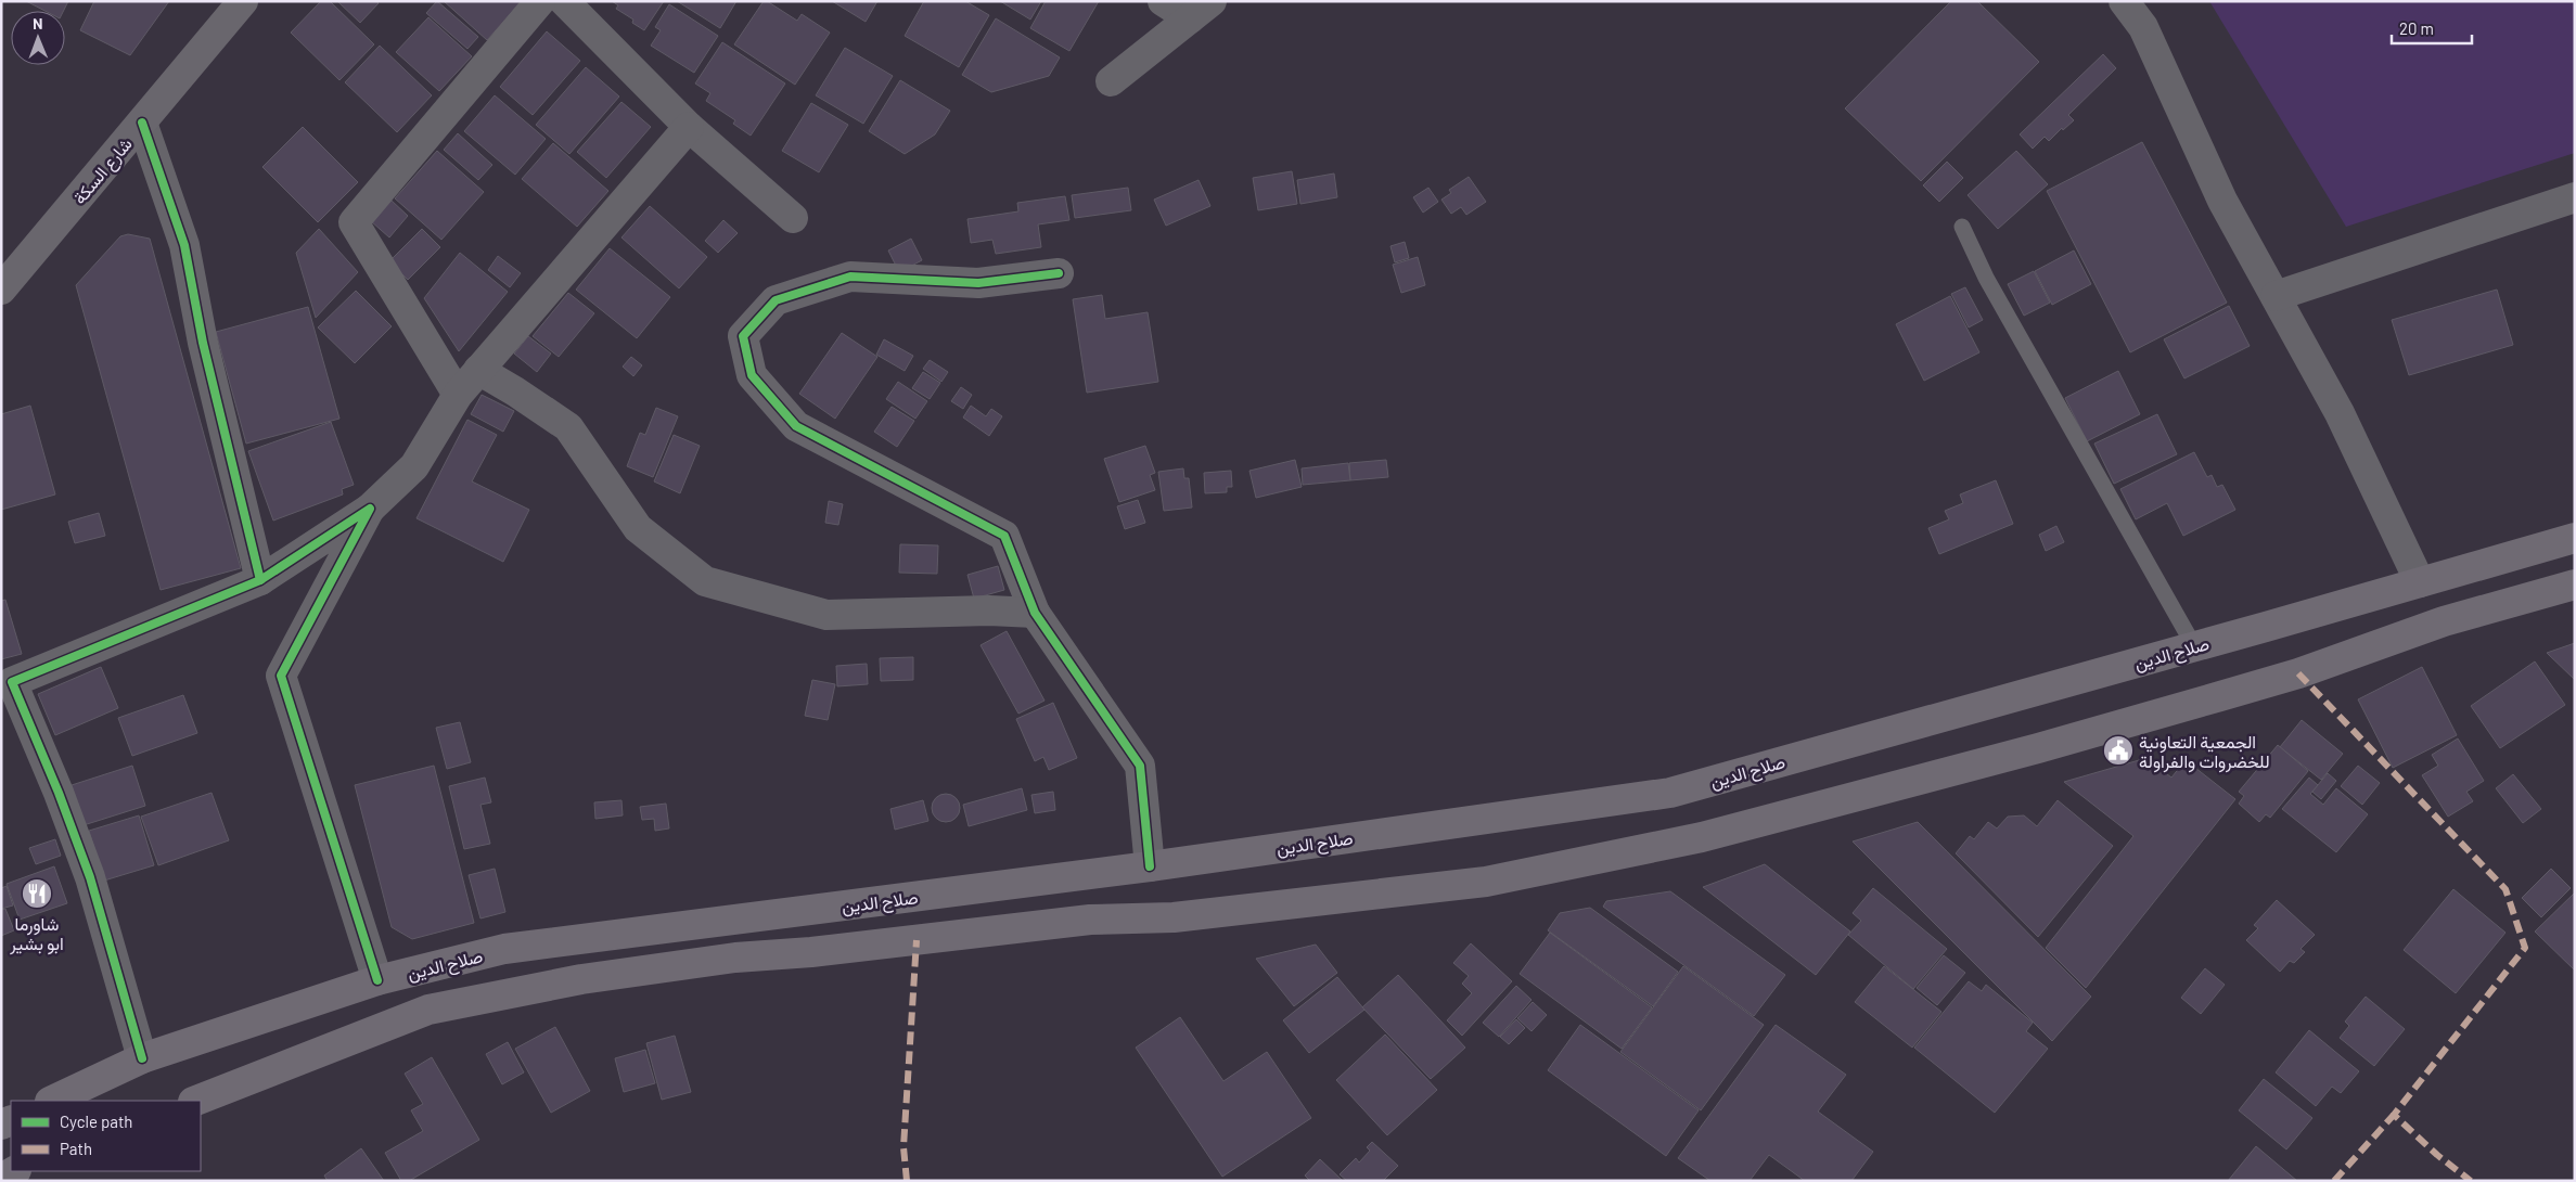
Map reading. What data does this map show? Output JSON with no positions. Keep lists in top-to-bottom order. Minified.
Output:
{"streets":{"highway":["صلاح الدين"],"street":["شارع السكة"]},"places":{"public building":["الجمعية التعاونية للخضروات والفراولة"],"restaurant":["شاورما ابو بشير"]},"legend":["Cycle path","Path"],"scale_bar":"20 m","north":"top"}
